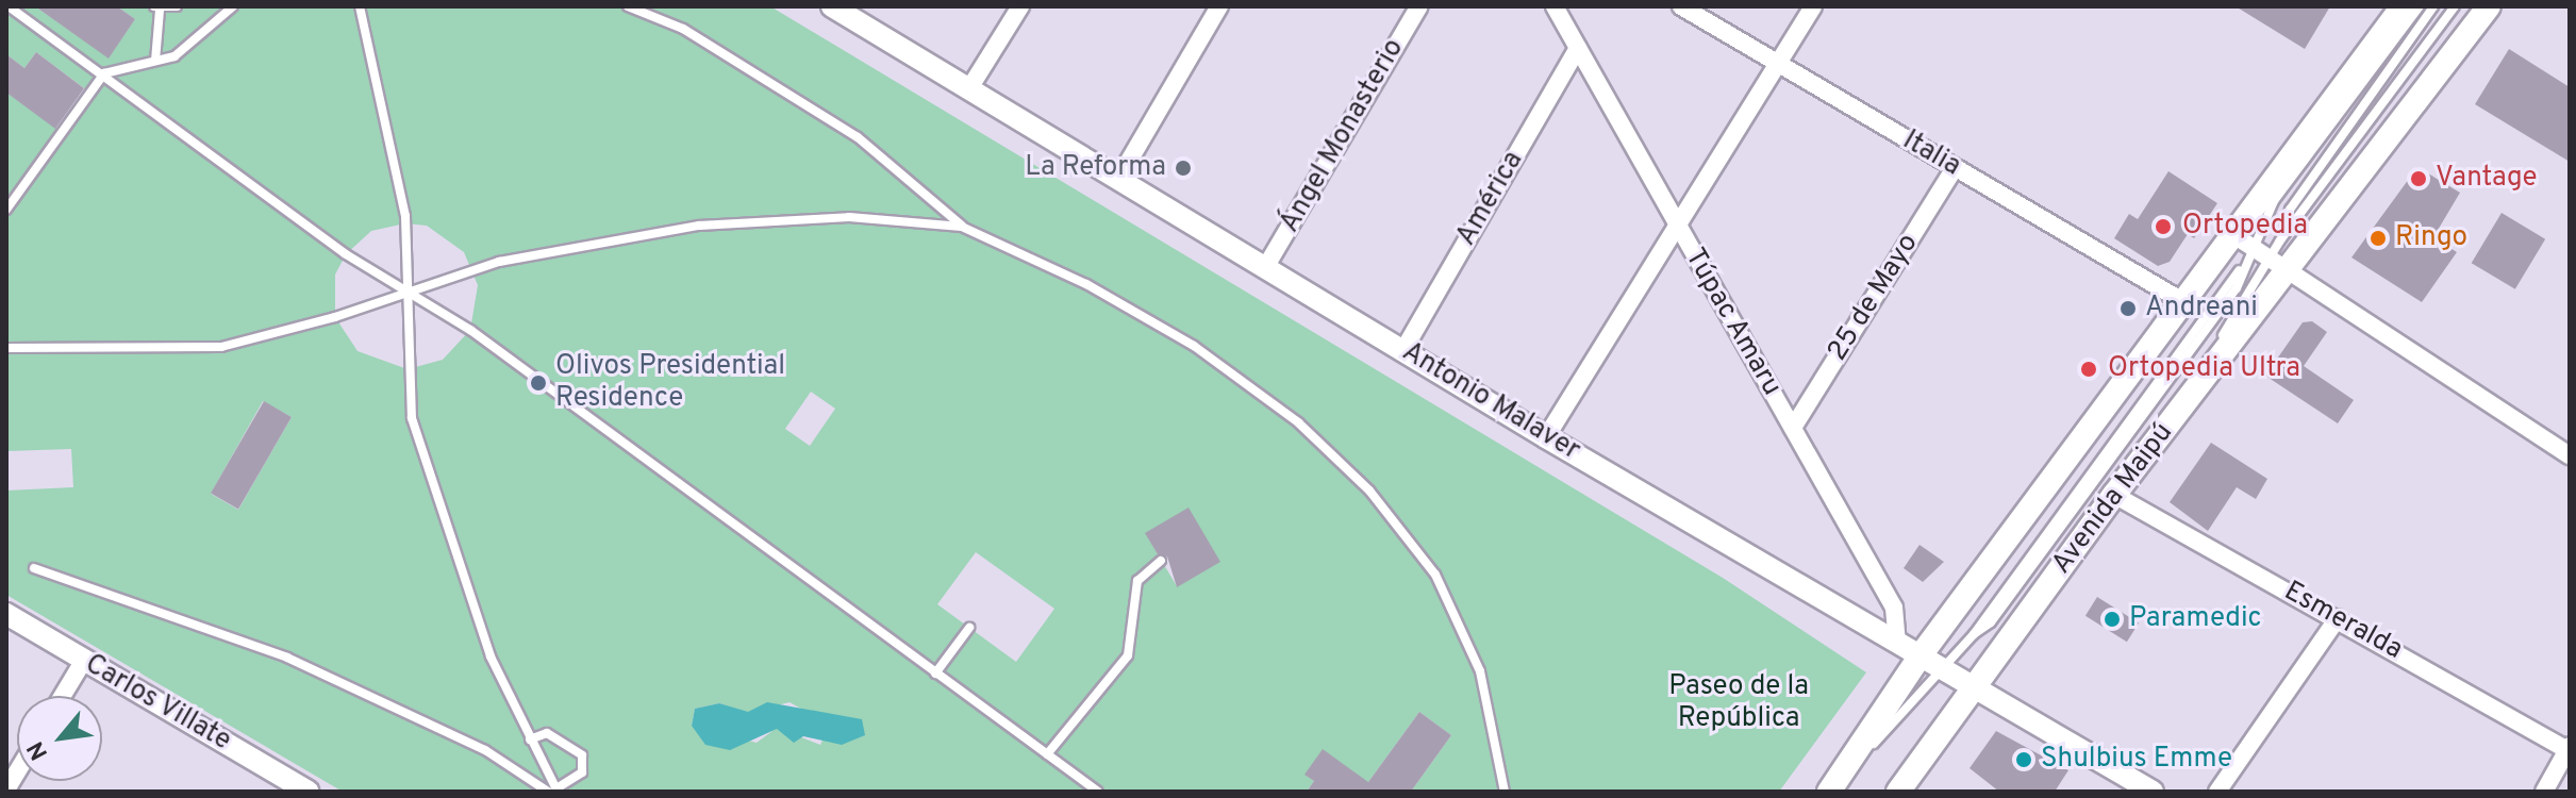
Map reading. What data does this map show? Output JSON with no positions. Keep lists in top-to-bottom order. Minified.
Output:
{"streets":{"main road":["Avenida Maipú"],"street":["Ángel Monasterio","Italia","América","25 de Mayo","Túpac Amaru","Antonio Malaver","Esmeralda","Carlos Villate"]},"crossings":[["Ángel Monasterio","Antonio Malaver"],["Italia","25 de Mayo"],["América","Túpac Amaru"],["América","Antonio Malaver"],["25 de Mayo","Túpac Amaru"],["Túpac Amaru","Antonio Malaver"],["Antonio Malaver","Avenida Maipú"],["Avenida Maipú","Esmeralda"]],"parks":["Paseo de la República"],"places":["La Reforma","Vantage","Ortopedia","Ringo","Andreani","Ortopedia Ultra","Olivos Presidential Residence","Paramedic","Shulbius Emme"],"north":"bottom left"}
